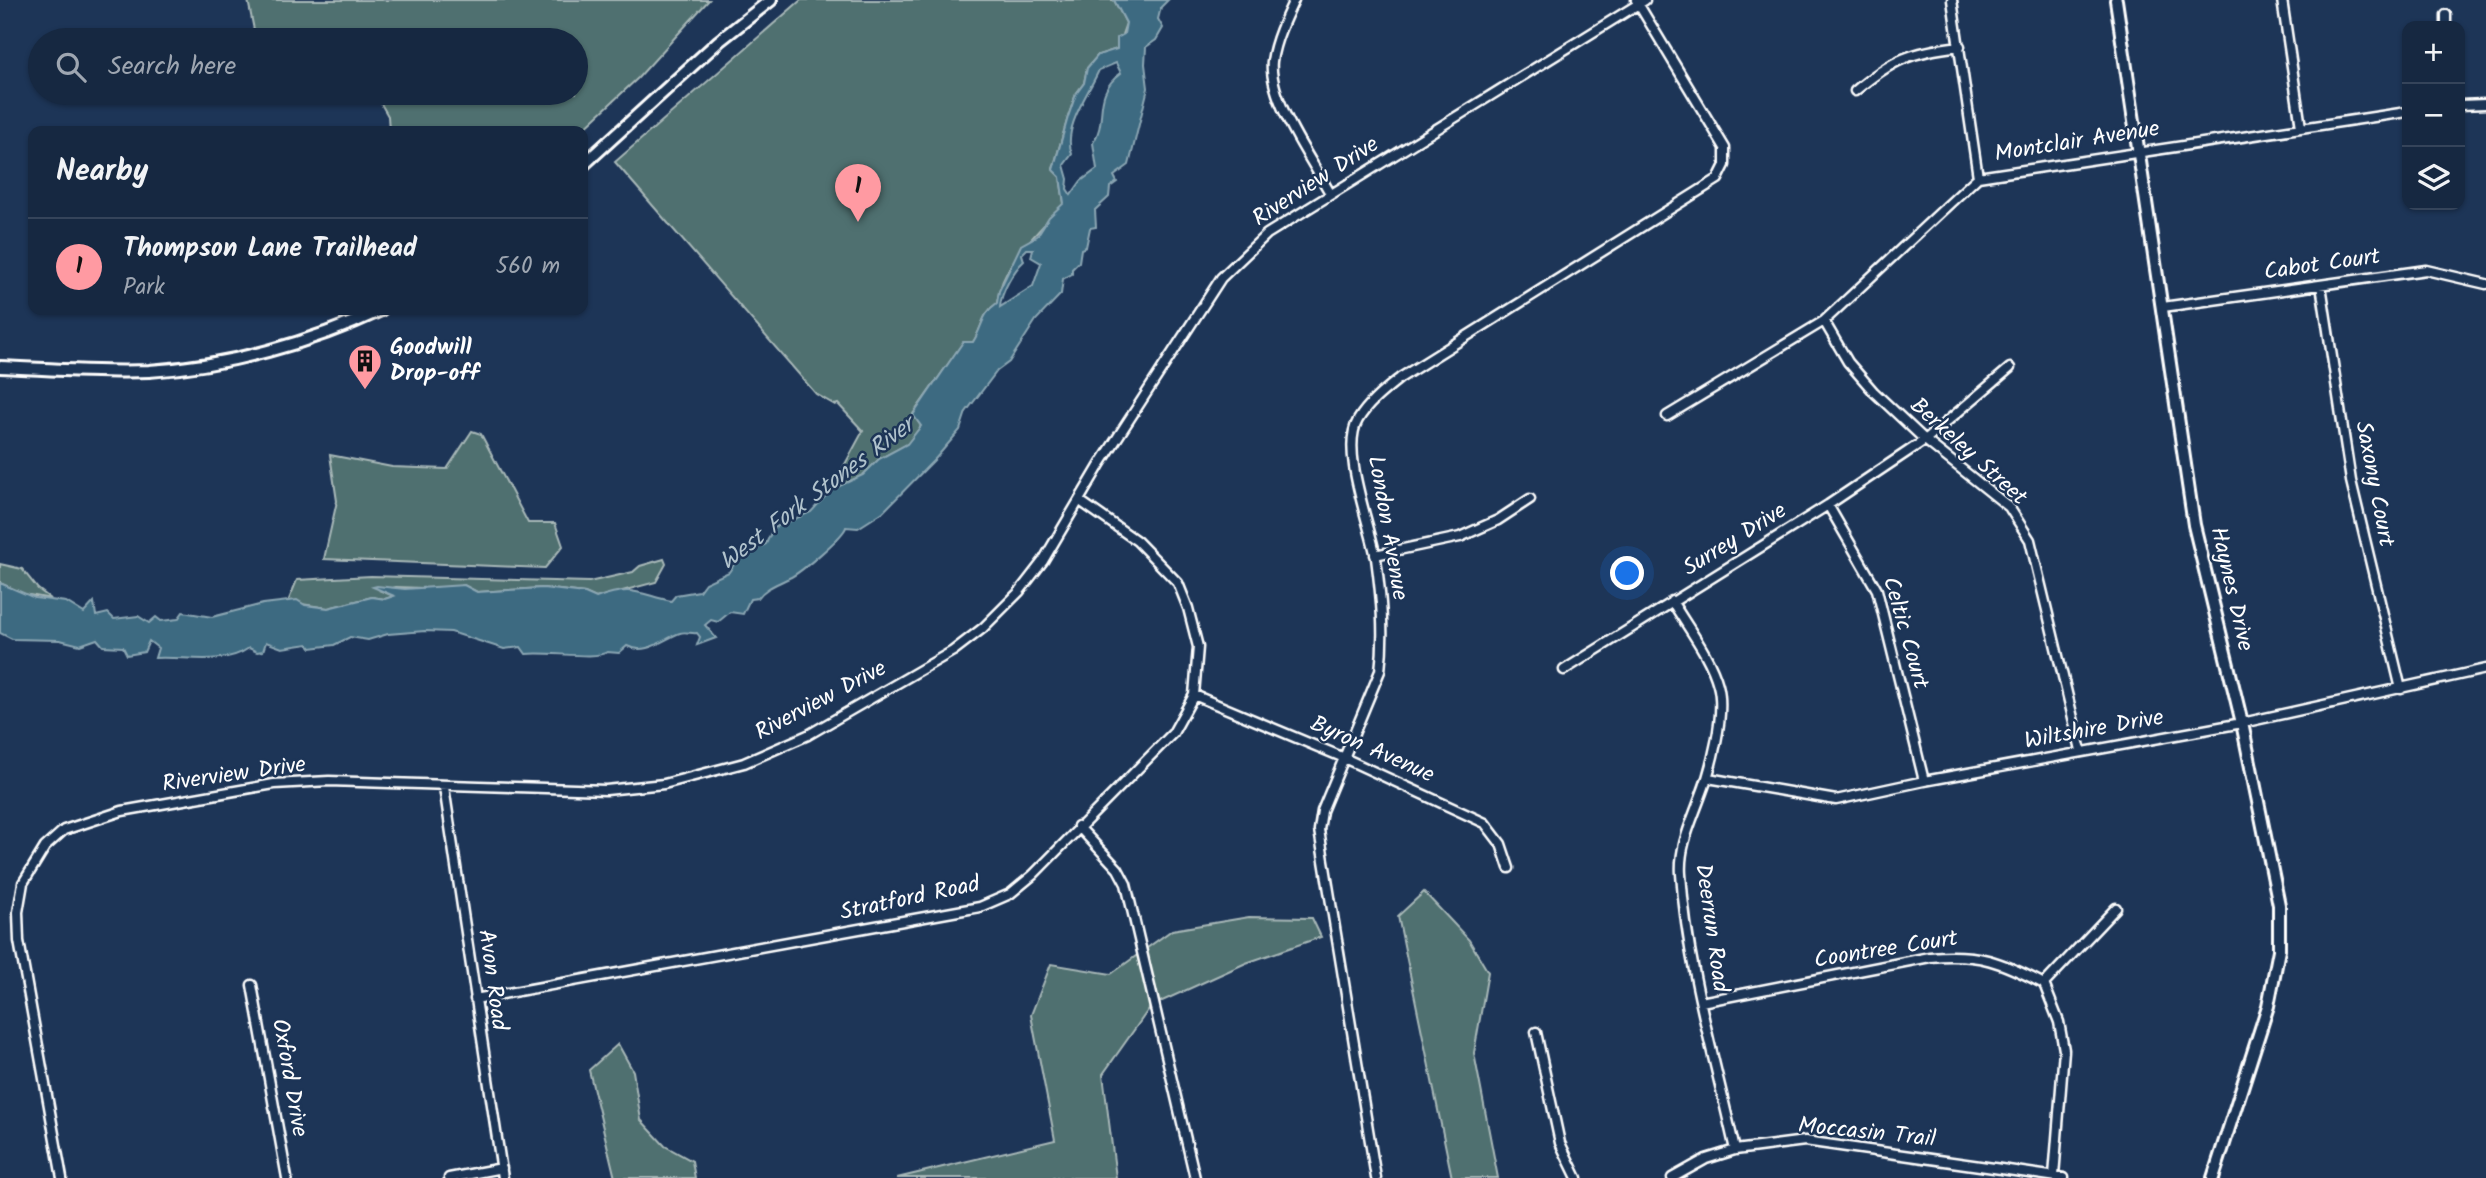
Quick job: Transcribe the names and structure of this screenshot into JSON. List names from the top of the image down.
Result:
{
  "streets": {
    "street": [
      "Montclair Avenue",
      "Riverview Drive",
      "Cabot Court",
      "Berkeley Street",
      "Saxony Court",
      "London Avenue",
      "Surrey Drive",
      "Haynes Drive",
      "Celtic Court",
      "Wiltshire Drive",
      "Byron Avenue",
      "Stratford Road",
      "Deerrun Road",
      "Coontree Court",
      "Avon Road",
      "Oxford Drive",
      "Moccasin Trail"
    ]
  },
  "crossings": [
    ["Montclair Avenue", "Berkeley Street"],
    ["Montclair Avenue", "Haynes Drive"],
    ["Riverview Drive", "London Avenue"],
    ["Riverview Drive", "Stratford Road"],
    ["Riverview Drive", "Avon Road"],
    ["Cabot Court", "Saxony Court"],
    ["Cabot Court", "Haynes Drive"],
    ["Berkeley Street", "Surrey Drive"],
    ["Berkeley Street", "Wiltshire Drive"],
    ["Saxony Court", "Wiltshire Drive"],
    ["London Avenue", "Byron Avenue"],
    ["Surrey Drive", "Celtic Court"],
    ["Surrey Drive", "Deerrun Road"],
    ["Haynes Drive", "Wiltshire Drive"],
    ["Celtic Court", "Wiltshire Drive"],
    ["Wiltshire Drive", "Deerrun Road"],
    ["Byron Avenue", "Stratford Road"],
    ["Stratford Road", "Avon Road"],
    ["Deerrun Road", "Coontree Court"],
    ["Deerrun Road", "Moccasin Trail"]
  ],
  "water": ["West Fork Stones River"],
  "places": {
    "building": ["Goodwill Drop-off"]
  },
  "page": {
    "map_buttons": ["+", "−"],
    "search": "Search here",
    "heading": "Nearby",
    "pins": "1",
    "list": [
      {
        "mark": "1",
        "name": "Thompson Lane Trailhead",
        "note": "Park",
        "value": "560 m"
      }
    ]
  }
}
